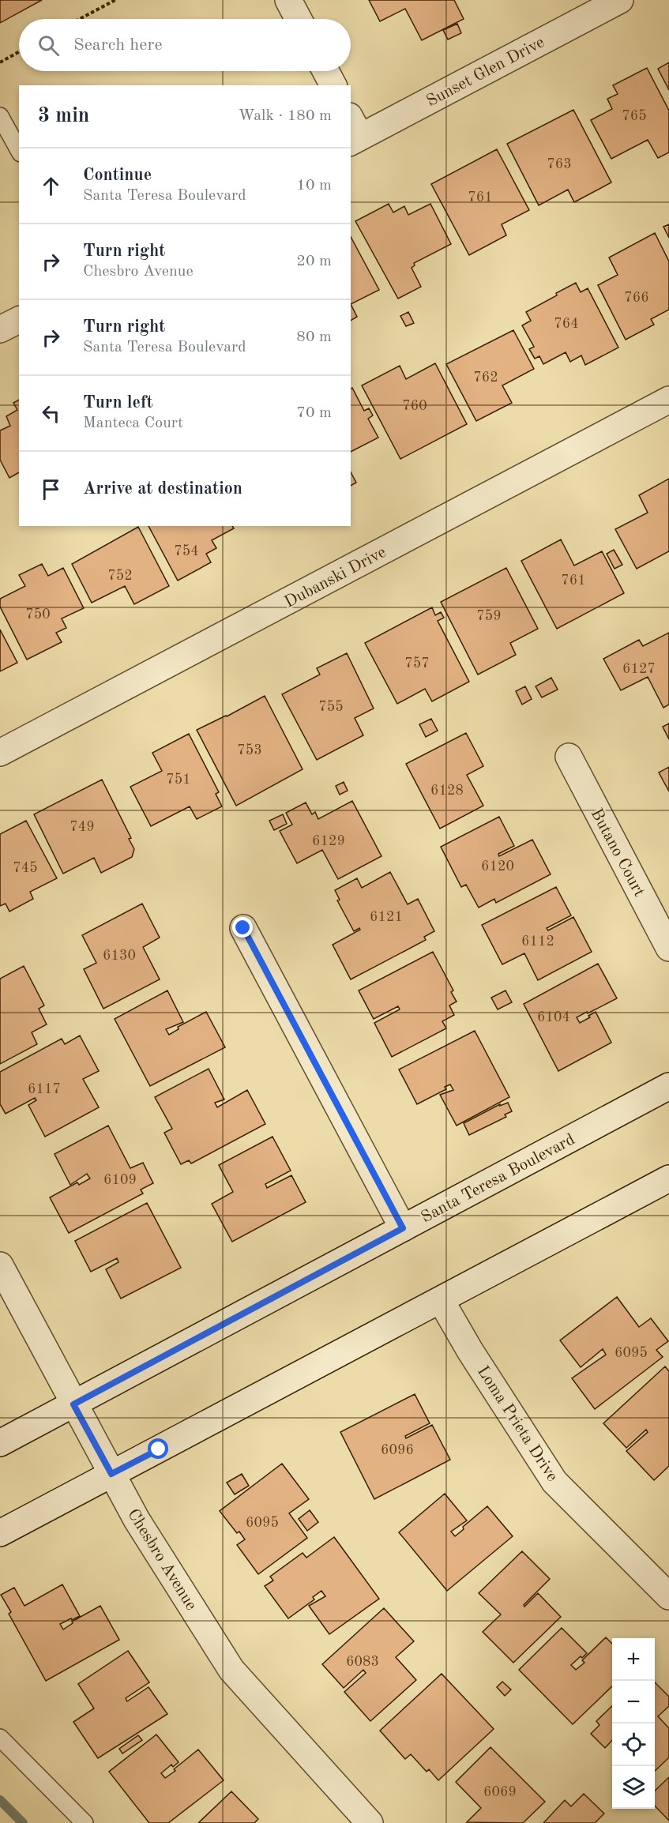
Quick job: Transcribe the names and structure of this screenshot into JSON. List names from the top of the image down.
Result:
{
  "streets": {
    "street": [
      "Sunset Glen Drive",
      "Dubanski Drive",
      "Butano Court",
      "Santa Teresa Boulevard",
      "Loma Prieta Drive",
      "Chesbro Avenue"
    ]
  },
  "crossings": [
    ["Santa Teresa Boulevard", "Chesbro Avenue"]
  ],
  "house_numbers": [
    "765",
    "763",
    "761",
    "766",
    "764",
    "762",
    "760",
    "754",
    "752",
    "761",
    "750",
    "759",
    "757",
    "6127",
    "755",
    "753",
    "751",
    "6128",
    "749",
    "6129",
    "6120",
    "745",
    "6121",
    "6112",
    "6130",
    "6104",
    "6117",
    "6109",
    "6095",
    "6096",
    "6095",
    "6083",
    "6069"
  ],
  "page": {
    "search": "Search here",
    "heading": ["3 min", "Walk · 180 m"],
    "list": [
      ["Continue", "Santa Teresa Boulevard", "10 m"],
      ["Turn right", "Chesbro Avenue", "20 m"],
      ["Turn right", "Santa Teresa Boulevard", "80 m"],
      ["Turn left", "Manteca Court", "70 m"],
      "Arrive at destination"
    ],
    "map_buttons": ["+", "−"]
  }
}
